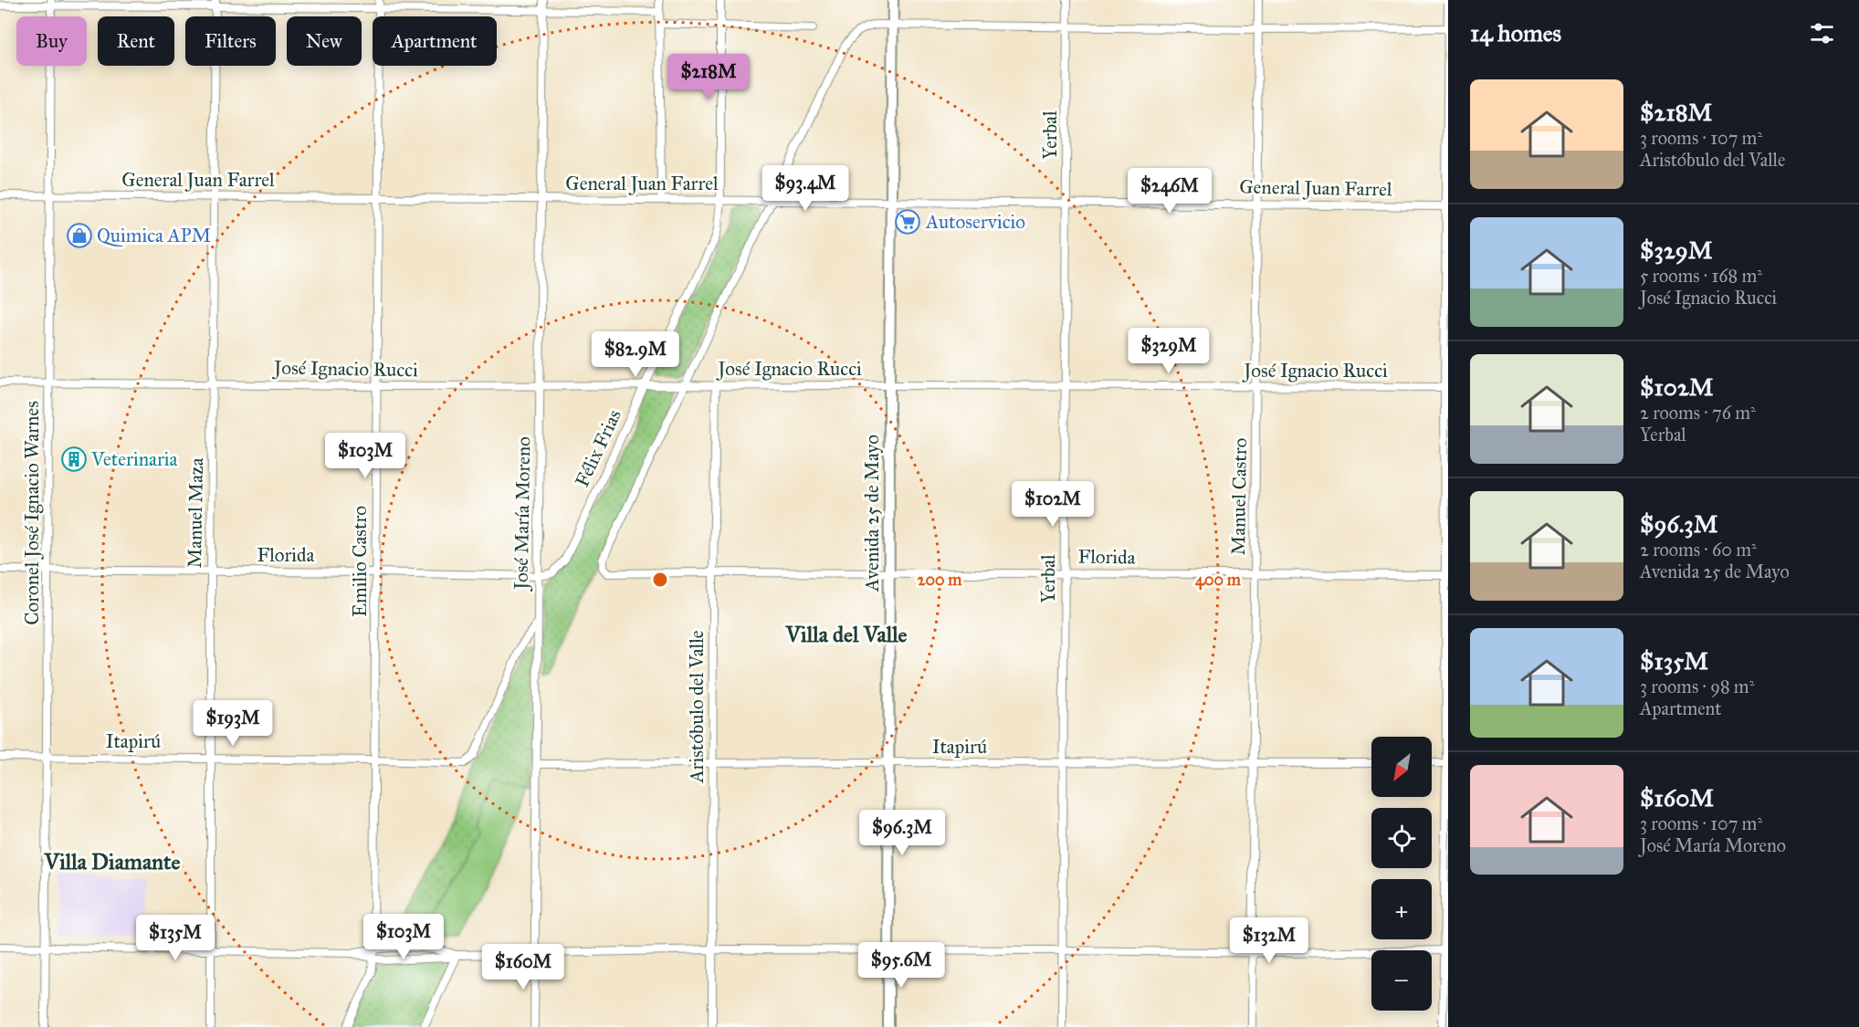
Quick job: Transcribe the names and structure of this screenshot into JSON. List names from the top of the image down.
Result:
{
  "streets": {
    "main road": ["Avenida 25 de Mayo"],
    "street": [
      "Yerbal",
      "General Juan Farrel",
      "José Ignacio Rucci",
      "Félix Frias",
      "Manuel Castro",
      "Coronel José Ignacio Warnes",
      "Manuel Maza",
      "José María Moreno",
      "Florida",
      "Emilio Castro",
      "Aristóbulo del Valle",
      "Itapirú"
    ]
  },
  "crossings": [
    ["Yerbal", "General Juan Farrel"],
    ["Yerbal", "José Ignacio Rucci"],
    ["Yerbal", "Florida"],
    ["Yerbal", "Itapirú"],
    ["General Juan Farrel", "Félix Frias"],
    ["General Juan Farrel", "Manuel Castro"],
    ["General Juan Farrel", "Coronel José Ignacio Warnes"],
    ["General Juan Farrel", "Manuel Maza"],
    ["General Juan Farrel", "José María Moreno"],
    ["General Juan Farrel", "Avenida 25 de Mayo"],
    ["General Juan Farrel", "Emilio Castro"],
    ["José Ignacio Rucci", "Félix Frias"],
    ["José Ignacio Rucci", "Manuel Castro"],
    ["José Ignacio Rucci", "Coronel José Ignacio Warnes"],
    ["José Ignacio Rucci", "Manuel Maza"],
    ["José Ignacio Rucci", "José María Moreno"],
    ["José Ignacio Rucci", "Avenida 25 de Mayo"],
    ["José Ignacio Rucci", "Florida"],
    ["José Ignacio Rucci", "Emilio Castro"],
    ["José Ignacio Rucci", "Aristóbulo del Valle"],
    ["Félix Frias", "Florida"],
    ["Manuel Castro", "Florida"],
    ["Manuel Castro", "Itapirú"],
    ["Coronel José Ignacio Warnes", "Florida"],
    ["Coronel José Ignacio Warnes", "Itapirú"],
    ["Manuel Maza", "Florida"],
    ["Manuel Maza", "Itapirú"],
    ["José María Moreno", "Florida"],
    ["José María Moreno", "Itapirú"],
    ["Avenida 25 de Mayo", "Florida"],
    ["Avenida 25 de Mayo", "Itapirú"],
    ["Florida", "Emilio Castro"],
    ["Florida", "Aristóbulo del Valle"],
    ["Emilio Castro", "Itapirú"],
    ["Aristóbulo del Valle", "Itapirú"]
  ],
  "districts": ["Villa del Valle", "Villa Diamante"],
  "places": {
    "supermarket": ["Autoservicio"],
    "shop": ["Quimica APM"],
    "building": ["Veterinaria"]
  },
  "north": "bottom left",
  "page": {
    "heading": "14 homes",
    "chip": [
      "Buy",
      "Rent",
      "Filters",
      "New",
      "Apartment"
    ],
    "price": [
      "$218M",
      "$93.4M",
      "$246M",
      "$329M",
      "$82.9M",
      "$103M",
      "$102M",
      "$193M",
      "$96.3M",
      "$103M",
      "$135M",
      "$132M",
      "$95.6M",
      "$160M"
    ],
    "list": [
      {
        "name": "$218M",
        "note": "3 rooms · 107 m² · Aristóbulo del Valle"
      },
      {
        "name": "$329M",
        "note": "5 rooms · 168 m² · José Ignacio Rucci"
      },
      {
        "name": "$102M",
        "note": "2 rooms · 76 m² · Yerbal"
      },
      {
        "name": "$96.3M",
        "note": "2 rooms · 60 m² · Avenida 25 de Mayo"
      },
      {
        "name": "$135M",
        "note": "3 rooms · 98 m² · Apartment"
      },
      {
        "name": "$160M",
        "note": "3 rooms · 107 m² · José María Moreno"
      }
    ],
    "map_buttons": ["+", "−"]
  },
  "rings": ["200 m", "400 m"]
}
